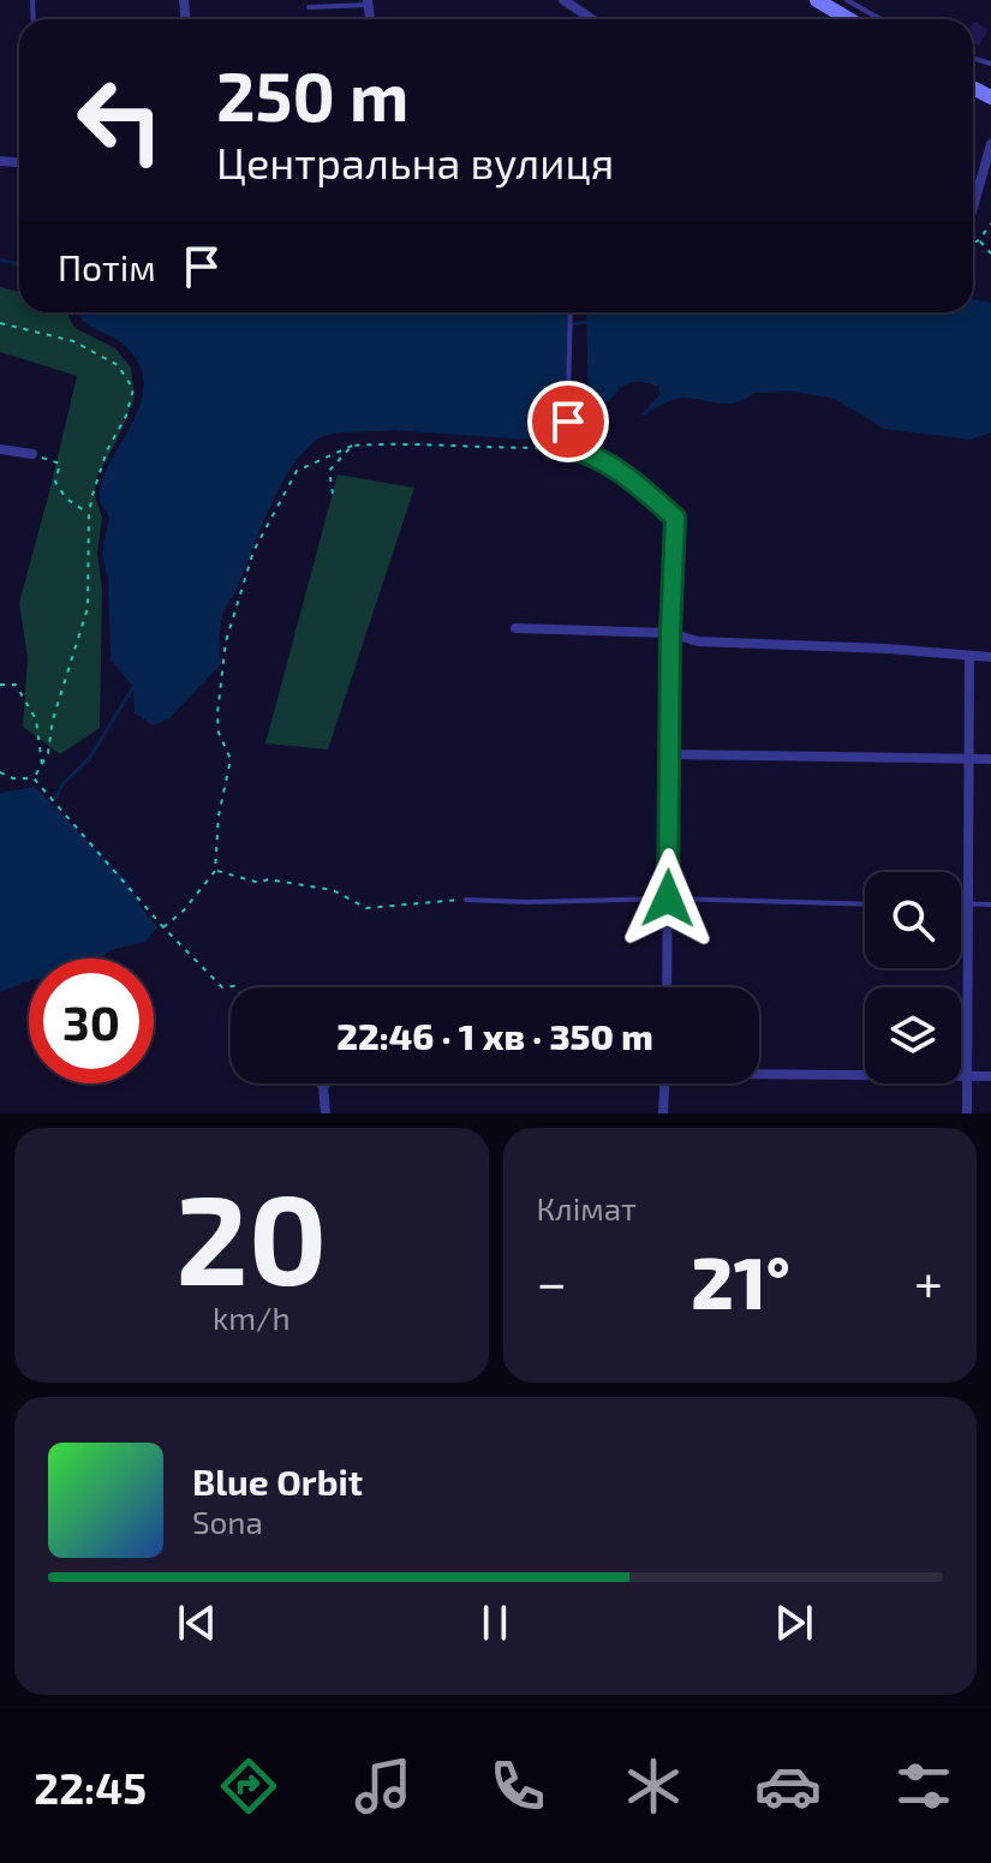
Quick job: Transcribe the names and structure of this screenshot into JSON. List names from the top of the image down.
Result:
{
  "page": {
    "turn": ["250 m", "Центральна вулиця"],
    "then": "Потім",
    "limit": "30",
    "trip": "22:46 · 1 хв · 350 m",
    "tile": [
      ["20", "km/h"],
      "Клімат"
    ],
    "heat": ["−", "21°", "+"],
    "song": ["Blue Orbit", "Sona"],
    "tabs": "22:45"
  }
}
